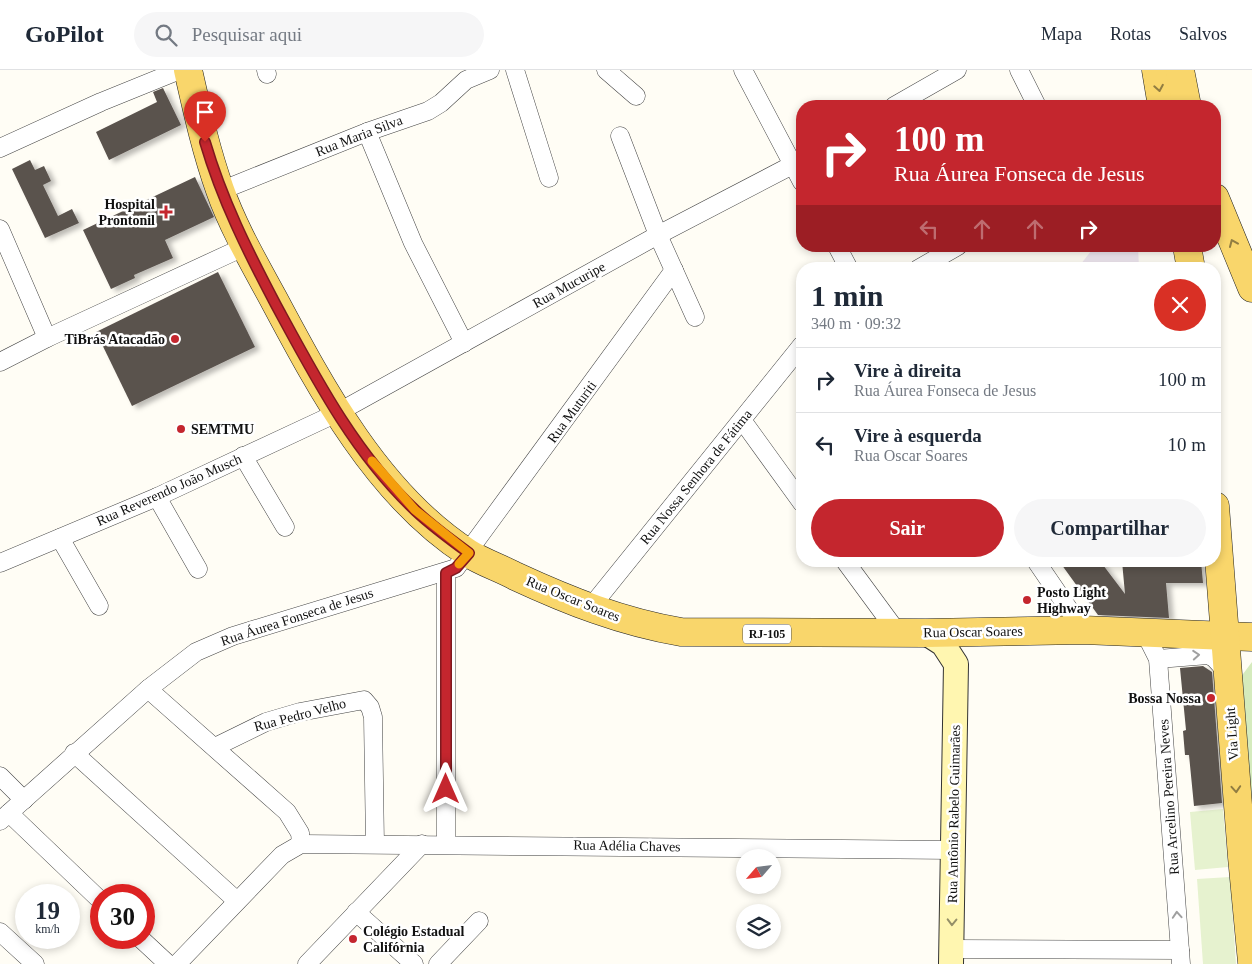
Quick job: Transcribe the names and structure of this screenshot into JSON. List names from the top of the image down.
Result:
{
  "streets": {
    "main road": [
      "Rua Oscar Soares",
      "RJ-105",
      "Via Light",
      "Rua Antônio Rabelo Guimarães"
    ],
    "street": [
      "Rua Maria Silva",
      "Rua Mucuripe",
      "Rua Muturiti",
      "Rua Nossa Senhora de Fátima",
      "Rua Reverendo João Musch",
      "Rua Áurea Fonseca de Jesus",
      "Rua Pedro Velho",
      "Rua Arcelino Pereira Neves",
      "Rua Adélia Chaves"
    ]
  },
  "crossings": [
    ["Rua Maria Silva", "Rua Oscar Soares"],
    ["Rua Mucuripe", "Rua Reverendo João Musch"],
    ["Rua Mucuripe", "Rua Oscar Soares"],
    ["Rua Muturiti", "Rua Oscar Soares"],
    ["Rua Muturiti", "Rua Áurea Fonseca de Jesus"],
    ["Rua Nossa Senhora de Fátima", "Rua Oscar Soares"],
    ["Rua Reverendo João Musch", "Rua Oscar Soares"],
    ["Rua Oscar Soares", "Rua Áurea Fonseca de Jesus"],
    ["Rua Oscar Soares", "Via Light"],
    ["Rua Oscar Soares", "Rua Arcelino Pereira Neves"],
    ["Rua Pedro Velho", "Rua Adélia Chaves"],
    ["Rua Antônio Rabelo Guimarães", "Rua Adélia Chaves"]
  ],
  "one_way": ["Via Light", "Rua Arcelino Pereira Neves", "Rua Antônio Rabelo Guimarães"],
  "places": {
    "health": ["Hospital Prontonil"],
    "other": [
      "TiBrás Atacadão",
      "SEMTMU",
      "Posto Light Highway",
      "Bossa Nossa",
      "Colégio Estadual Califórnia"
    ]
  },
  "north": "bottom left",
  "page": {
    "header": "GoPilot",
    "search": "Pesquisar aqui",
    "nav": ["Mapa", "Rotas", "Salvos"],
    "turn": ["100 m", "Rua Áurea Fonseca de Jesus"],
    "heading": ["1 min", "340 m · 09:32"],
    "list": [
      {
        "name": "Vire à direita",
        "note": "Rua Áurea Fonseca de Jesus",
        "value": "100 m"
      },
      {
        "name": "Vire à esquerda",
        "note": "Rua Oscar Soares",
        "value": "10 m"
      }
    ],
    "buttons": ["Sair", "Compartilhar"],
    "speed": "19 km/h",
    "limit": "30"
  }
}
